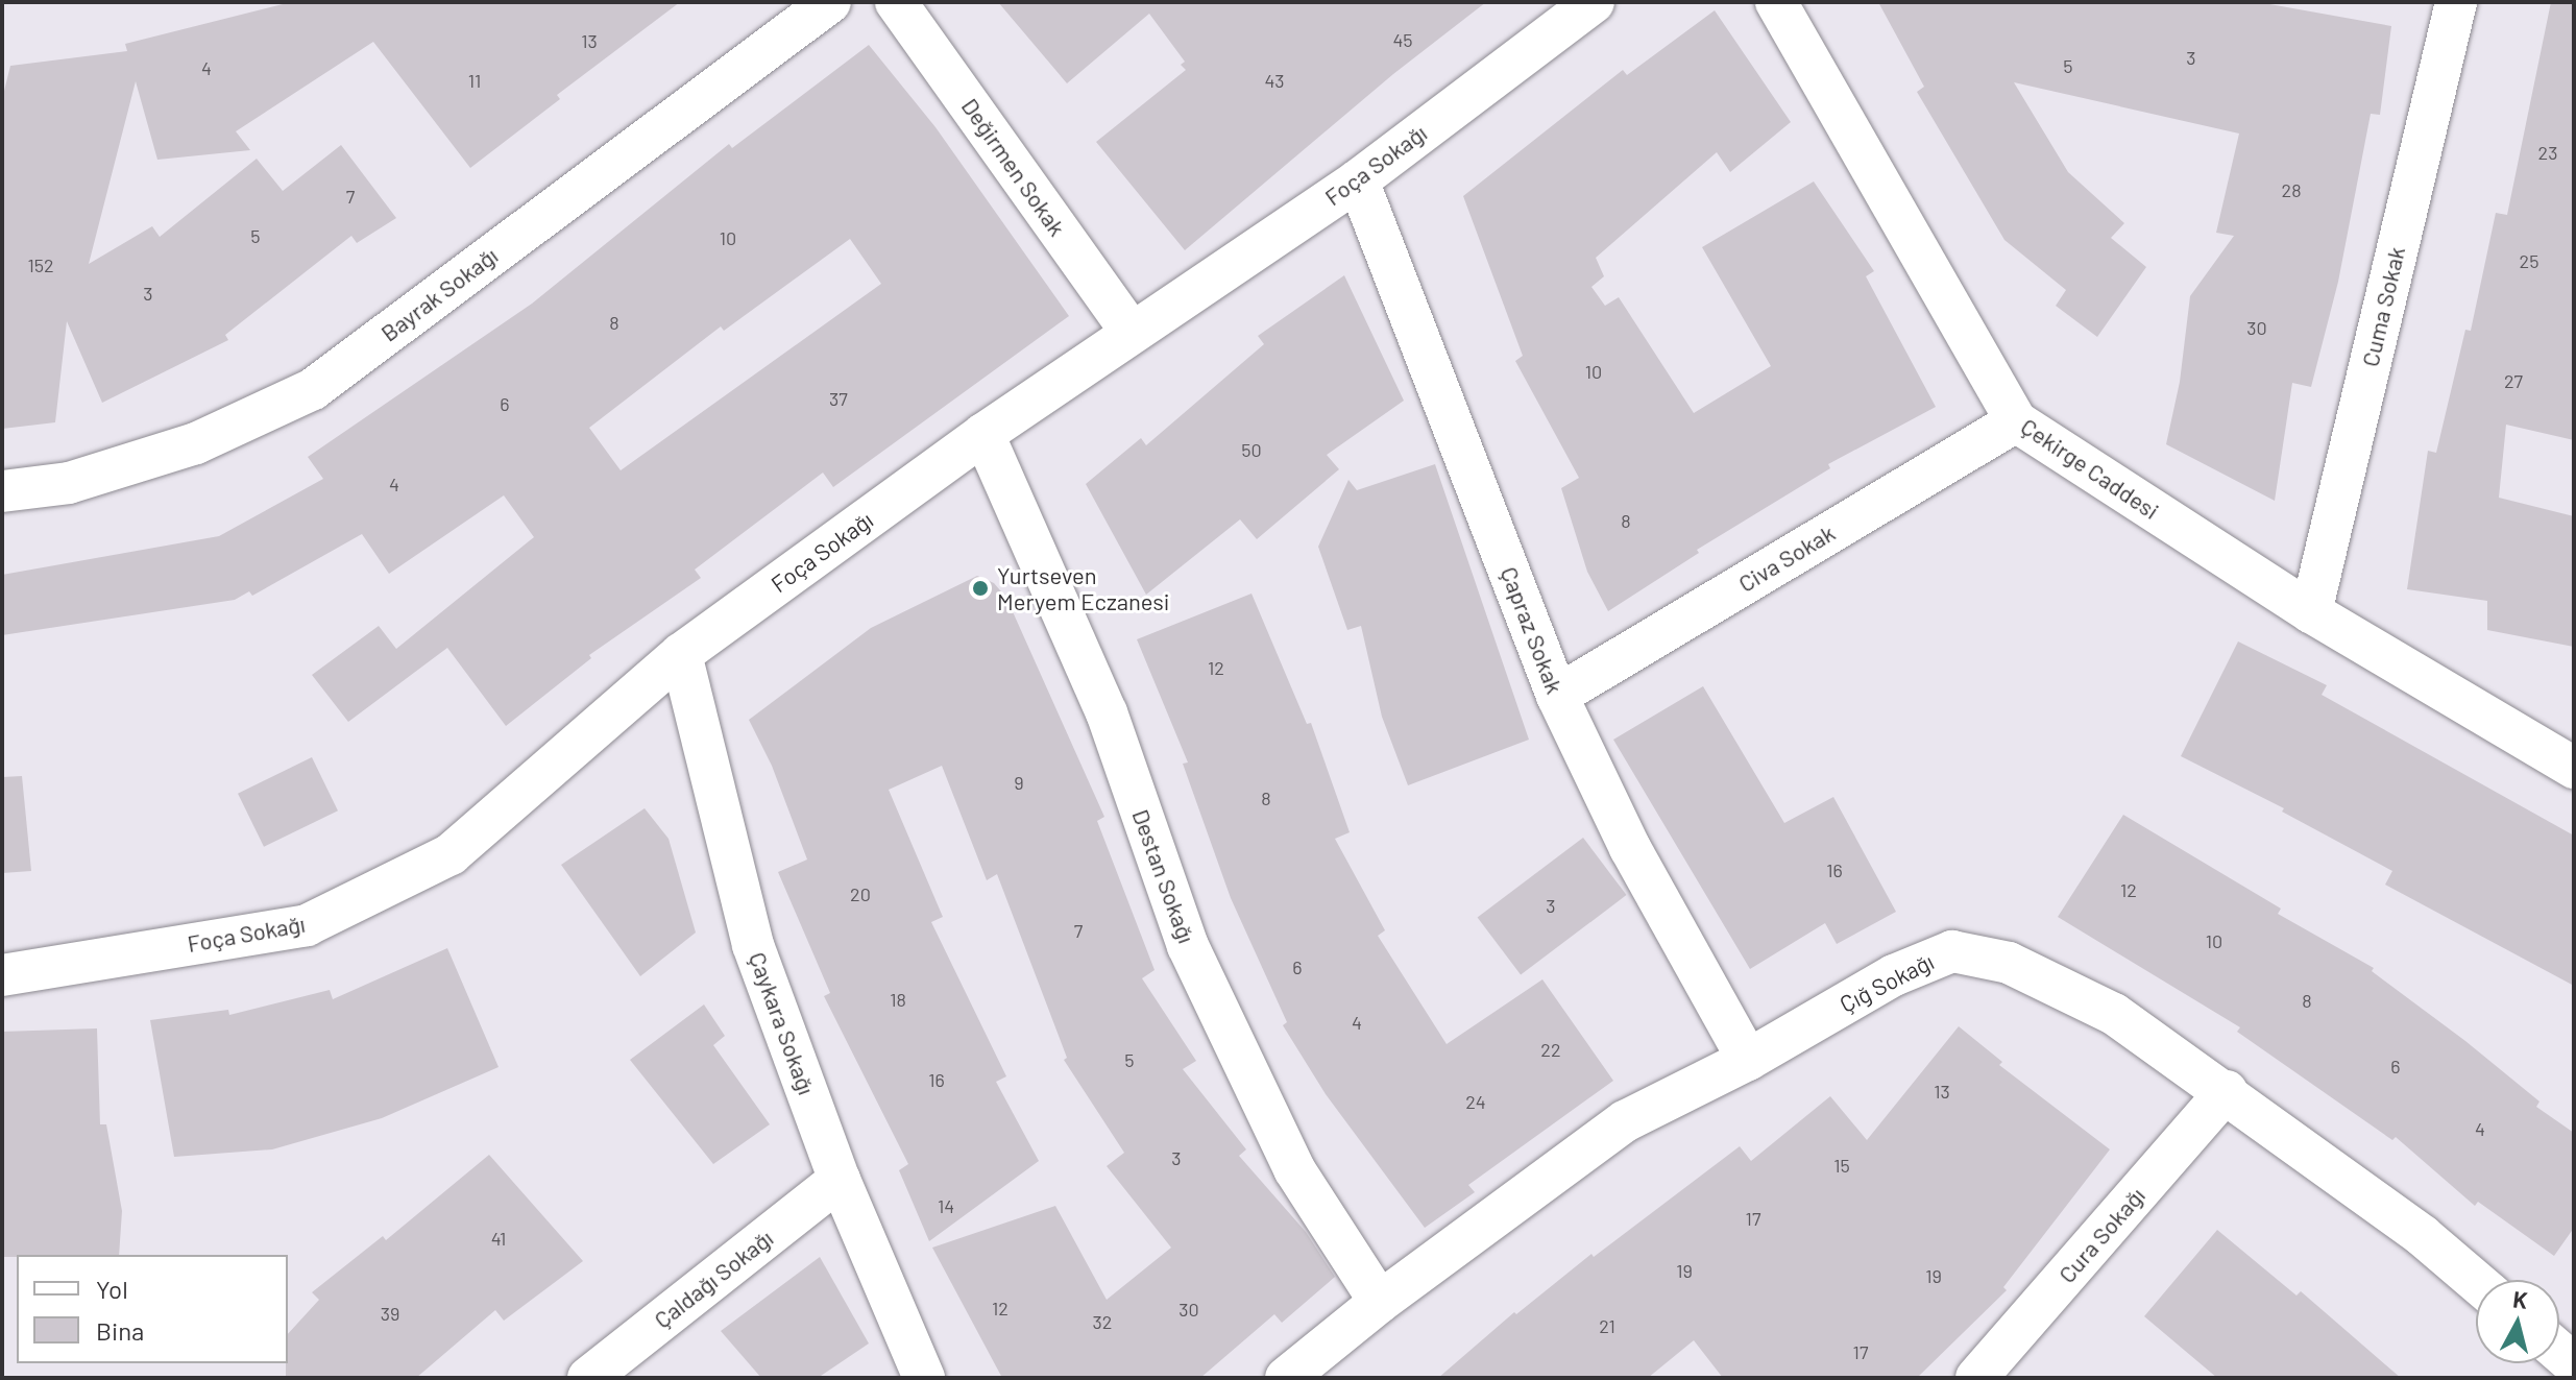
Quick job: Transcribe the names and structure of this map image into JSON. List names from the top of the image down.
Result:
{
  "streets": {
    "street": [
      "Foça Sokağı",
      "Değirmen Sokak",
      "Bayrak Sokağı",
      "Cuma Sokak",
      "Çekirge Caddesi",
      "Civa Sokak",
      "Çapraz Sokak",
      "Destan Sokağı",
      "Çığ Sokağı",
      "Çaykara Sokağı",
      "Cura Sokağı",
      "Çaldağı Sokağı"
    ]
  },
  "crossings": [
    ["Foça Sokağı", "Değirmen Sokak"],
    ["Foça Sokağı", "Çapraz Sokak"],
    ["Foça Sokağı", "Destan Sokağı"],
    ["Foça Sokağı", "Çaykara Sokağı"],
    ["Cuma Sokak", "Çekirge Caddesi"],
    ["Çekirge Caddesi", "Civa Sokak"],
    ["Civa Sokak", "Çapraz Sokak"],
    ["Çapraz Sokak", "Çığ Sokağı"],
    ["Destan Sokağı", "Çığ Sokağı"],
    ["Çığ Sokağı", "Cura Sokağı"],
    ["Çaykara Sokağı", "Çaldağı Sokağı"]
  ],
  "places": ["Yurtseven Meryem Eczanesi"],
  "house_numbers": [
    "45",
    "13",
    "3",
    "5",
    "4",
    "11",
    "43",
    "23",
    "28",
    "7",
    "5",
    "10",
    "25",
    "152",
    "3",
    "8",
    "30",
    "10",
    "27",
    "37",
    "6",
    "50",
    "4",
    "8",
    "12",
    "9",
    "8",
    "16",
    "12",
    "20",
    "3",
    "7",
    "10",
    "6",
    "18",
    "8",
    "4",
    "22",
    "5",
    "6",
    "16",
    "13",
    "24",
    "4",
    "3",
    "15",
    "14",
    "17",
    "41",
    "19",
    "19",
    "12",
    "30",
    "39",
    "32",
    "21",
    "17"
  ],
  "legend": ["Yol", "Bina"],
  "north": "top"
}
